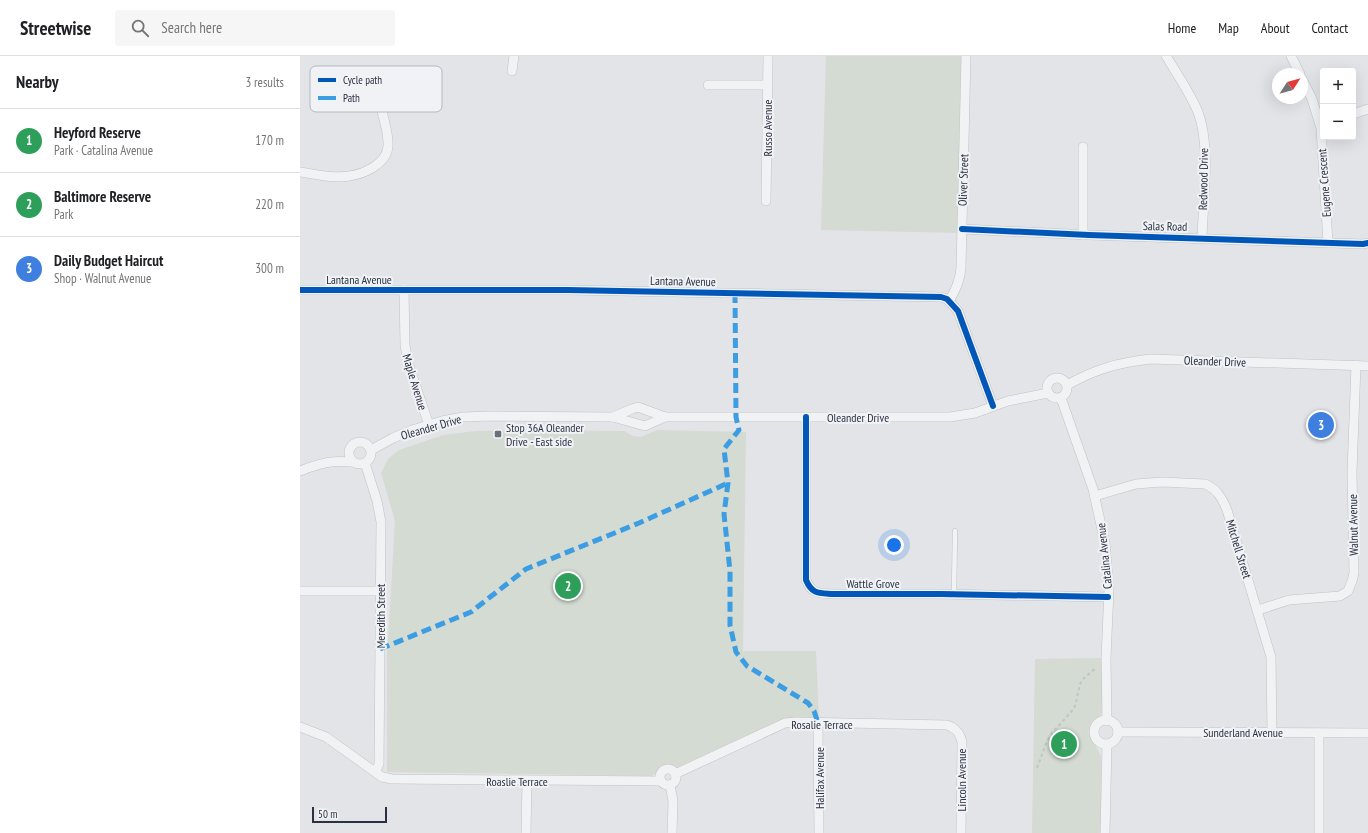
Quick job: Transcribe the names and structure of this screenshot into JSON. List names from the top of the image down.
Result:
{
  "streets": {
    "street": [
      "Russo Avenue",
      "Redwood Drive",
      "Oliver Street",
      "Eugene Crescent",
      "Salas Road",
      "Lantana Avenue",
      "Oleander Drive",
      "Maple Avenue",
      "Walnut Avenue",
      "Mitchell Street",
      "Catalina Avenue",
      "Wattle Grove",
      "Meredith Street",
      "Rosalie Terrace",
      "Sunderland Avenue",
      "Halifax Avenue",
      "Lincoln Avenue",
      "Roaslie Terrace"
    ]
  },
  "crossings": [
    ["Redwood Drive", "Salas Road"],
    ["Oliver Street", "Salas Road"],
    ["Oliver Street", "Lantana Avenue"],
    ["Eugene Crescent", "Salas Road"],
    ["Lantana Avenue", "Maple Avenue"],
    ["Oleander Drive", "Maple Avenue"],
    ["Oleander Drive", "Walnut Avenue"],
    ["Oleander Drive", "Catalina Avenue"],
    ["Oleander Drive", "Wattle Grove"],
    ["Oleander Drive", "Meredith Street"],
    ["Walnut Avenue", "Mitchell Street"],
    ["Mitchell Street", "Catalina Avenue"],
    ["Mitchell Street", "Sunderland Avenue"],
    ["Catalina Avenue", "Wattle Grove"],
    ["Catalina Avenue", "Sunderland Avenue"],
    ["Meredith Street", "Roaslie Terrace"],
    ["Rosalie Terrace", "Halifax Avenue"],
    ["Rosalie Terrace", "Lincoln Avenue"],
    ["Rosalie Terrace", "Roaslie Terrace"]
  ],
  "places": {
    "transit": ["Stop 36A Oleander Drive - East side"]
  },
  "legend": ["Cycle path", "Path"],
  "scale_bar": "50 m",
  "north": "top right",
  "page": {
    "header": "Streetwise",
    "search": "Search here",
    "nav": [
      "Home",
      "Map",
      "About",
      "Contact"
    ],
    "heading": ["Nearby", "3 results"],
    "map_buttons": ["+", "−"],
    "list": [
      {
        "mark": "1",
        "name": "Heyford Reserve",
        "note": "Park · Catalina Avenue",
        "value": "170 m"
      },
      {
        "mark": "2",
        "name": "Baltimore Reserve",
        "note": "Park",
        "value": "220 m"
      },
      {
        "mark": "3",
        "name": "Daily Budget Haircut",
        "note": "Shop · Walnut Avenue",
        "value": "300 m"
      }
    ],
    "pins": ["3", "2", "1"],
    "scale": "50 m"
  }
}
